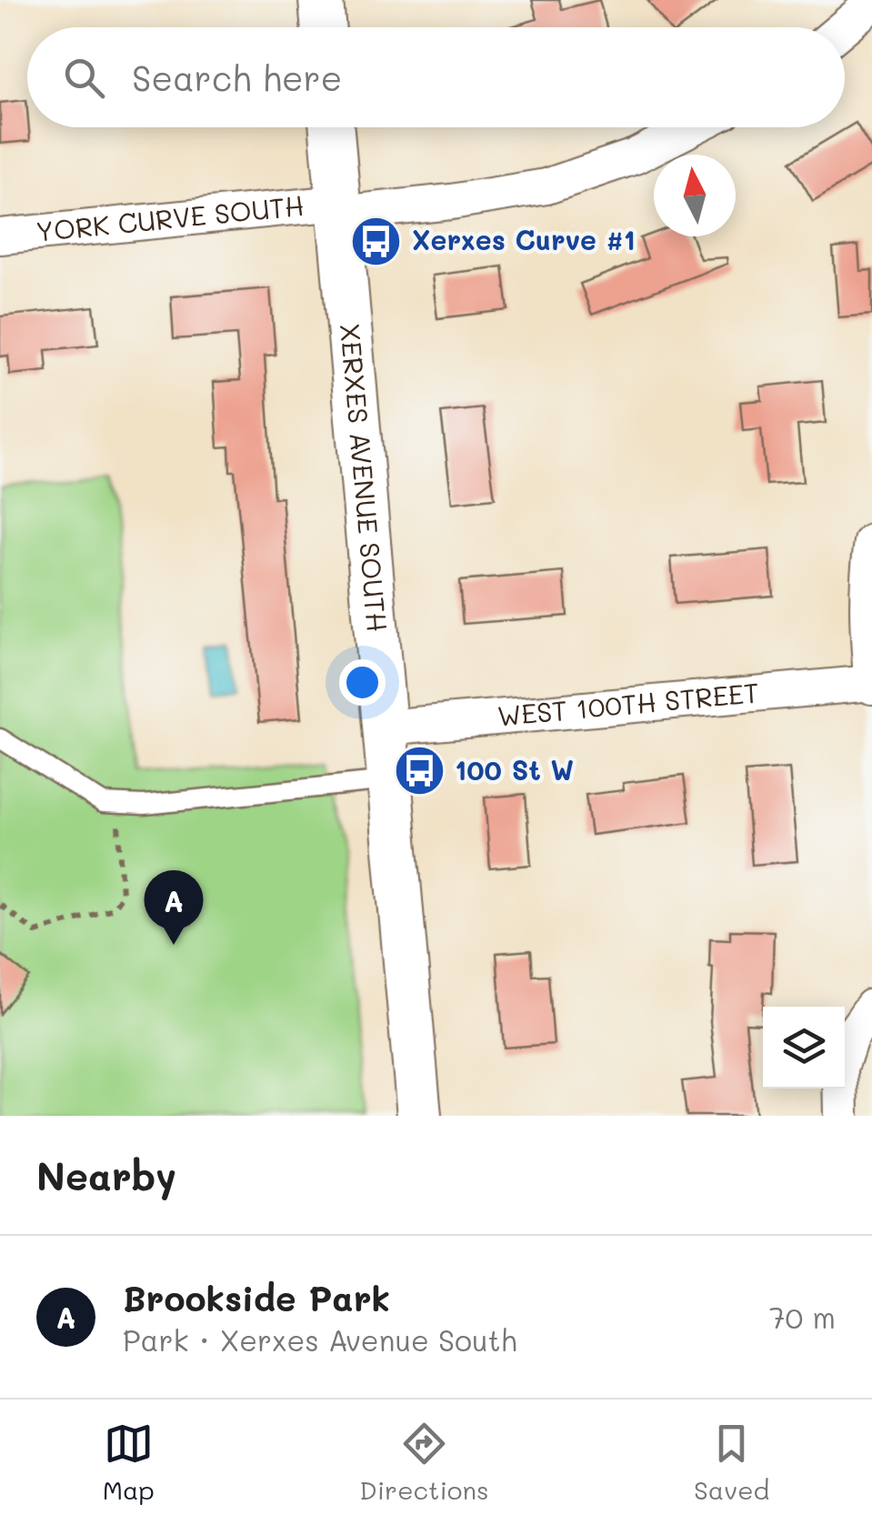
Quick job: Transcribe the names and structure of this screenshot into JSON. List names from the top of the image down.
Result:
{
  "streets": {
    "street": ["YORK CURVE SOUTH", "XERXES AVENUE SOUTH", "WEST 100TH STREET"]
  },
  "crossings": [
    ["YORK CURVE SOUTH", "XERXES AVENUE SOUTH"],
    ["XERXES AVENUE SOUTH", "WEST 100TH STREET"]
  ],
  "places": {
    "bus stop": ["Xerxes Curve #1", "100 St W"]
  },
  "north": "top",
  "page": {
    "search": "Search here",
    "pins": "A",
    "heading": "Nearby",
    "list": [
      {
        "mark": "A",
        "name": "Brookside Park",
        "note": "Park · Xerxes Avenue South",
        "value": "70 m"
      }
    ],
    "nav": ["Map", "Directions", "Saved"]
  }
}
